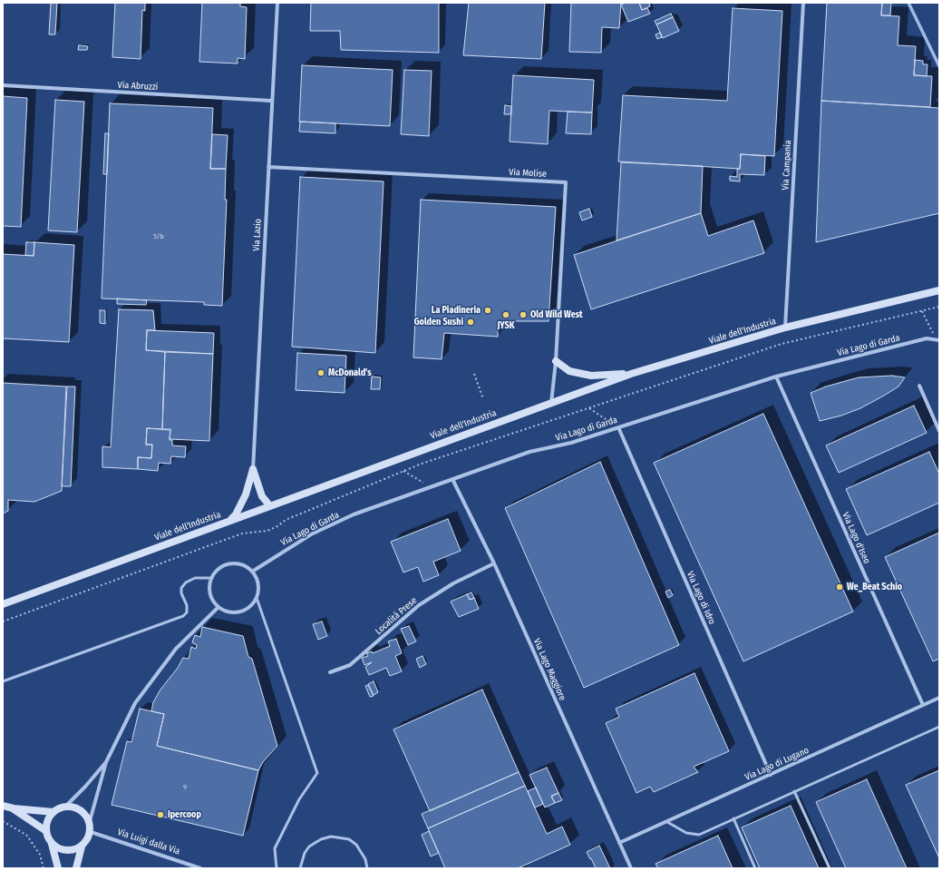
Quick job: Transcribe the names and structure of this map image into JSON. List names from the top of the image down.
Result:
{
  "streets": {
    "main road": ["Viale dell'Industria"],
    "street": [
      "Via Abruzzi",
      "Via Campania",
      "Via Molise",
      "Via Lazio",
      "Via Lago di Garda",
      "Via Lago d'Iseo",
      "Via Lago di Idro",
      "Località Prese",
      "Via Lago Maggiore",
      "Via Lago di Lugano",
      "Via Luigi dalla Via"
    ]
  },
  "crossings": [
    ["Via Abruzzi", "Via Lazio"],
    ["Via Campania", "Viale dell'Industria"],
    ["Via Molise", "Via Lazio"],
    ["Via Molise", "Viale dell'Industria"],
    ["Via Lago di Garda", "Via Lago d'Iseo"],
    ["Via Lago di Garda", "Via Lago di Idro"],
    ["Via Lago di Garda", "Via Lago Maggiore"],
    ["Via Lago d'Iseo", "Via Lago di Lugano"],
    ["Via Lago di Idro", "Via Lago di Lugano"],
    ["Località Prese", "Via Lago Maggiore"],
    ["Via Lago Maggiore", "Via Lago di Lugano"]
  ],
  "places": [
    "La Piadineria",
    "JYSK",
    "Old Wild West",
    "Golden Sushi",
    "McDonald's",
    "We_Beat Schio",
    "Ipercoop"
  ],
  "house_numbers": ["5/b", "9"]
}
